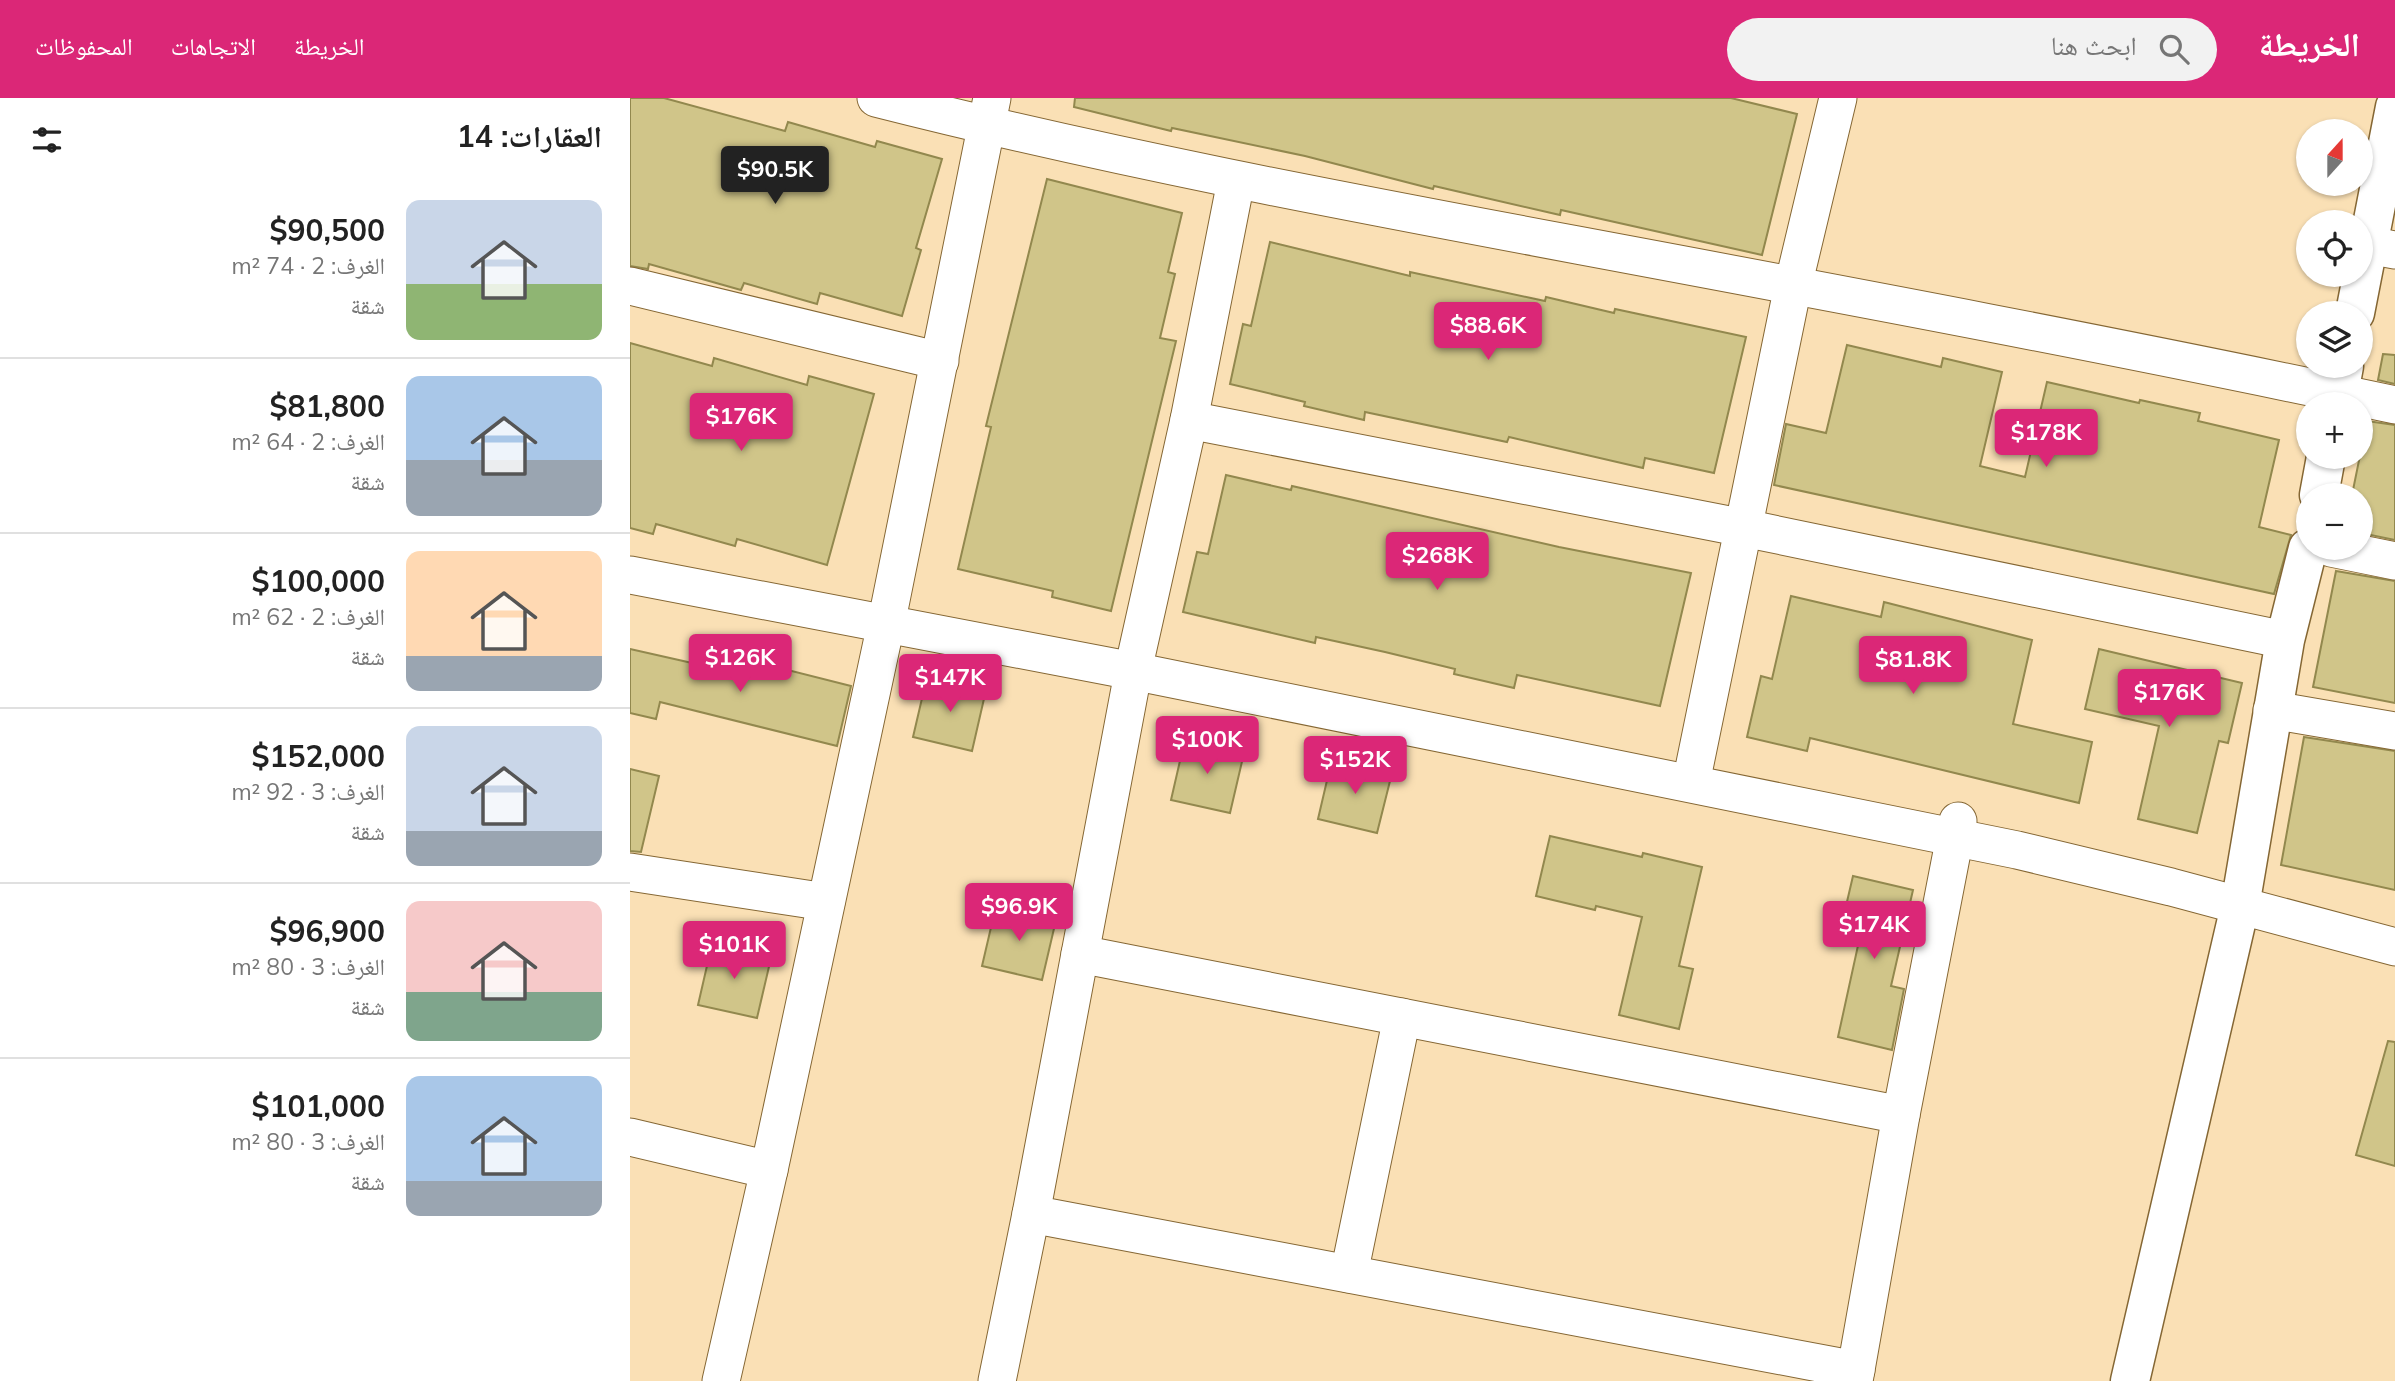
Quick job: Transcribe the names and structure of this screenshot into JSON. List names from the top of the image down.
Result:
{
  "north": "top",
  "page": {
    "header": "الخريطة",
    "search": "ابحث هنا",
    "nav": ["الخريطة", "الاتجاهات", "المحفوظات"],
    "heading": "العقارات: 14",
    "map_buttons": ["+", "−"],
    "price": [
      "$90.5K",
      "$88.6K",
      "$176K",
      "$178K",
      "$268K",
      "$126K",
      "$81.8K",
      "$147K",
      "$176K",
      "$100K",
      "$152K",
      "$96.9K",
      "$174K",
      "$101K"
    ],
    "list": [
      {
        "name": "$90,500",
        "note": "الغرف: 2 · 74 m² · شقة"
      },
      {
        "name": "$81,800",
        "note": "الغرف: 2 · 64 m² · شقة"
      },
      {
        "name": "$100,000",
        "note": "الغرف: 2 · 62 m² · شقة"
      },
      {
        "name": "$152,000",
        "note": "الغرف: 3 · 92 m² · شقة"
      },
      {
        "name": "$96,900",
        "note": "الغرف: 3 · 80 m² · شقة"
      },
      {
        "name": "$101,000",
        "note": "الغرف: 3 · 80 m² · شقة"
      }
    ]
  }
}
